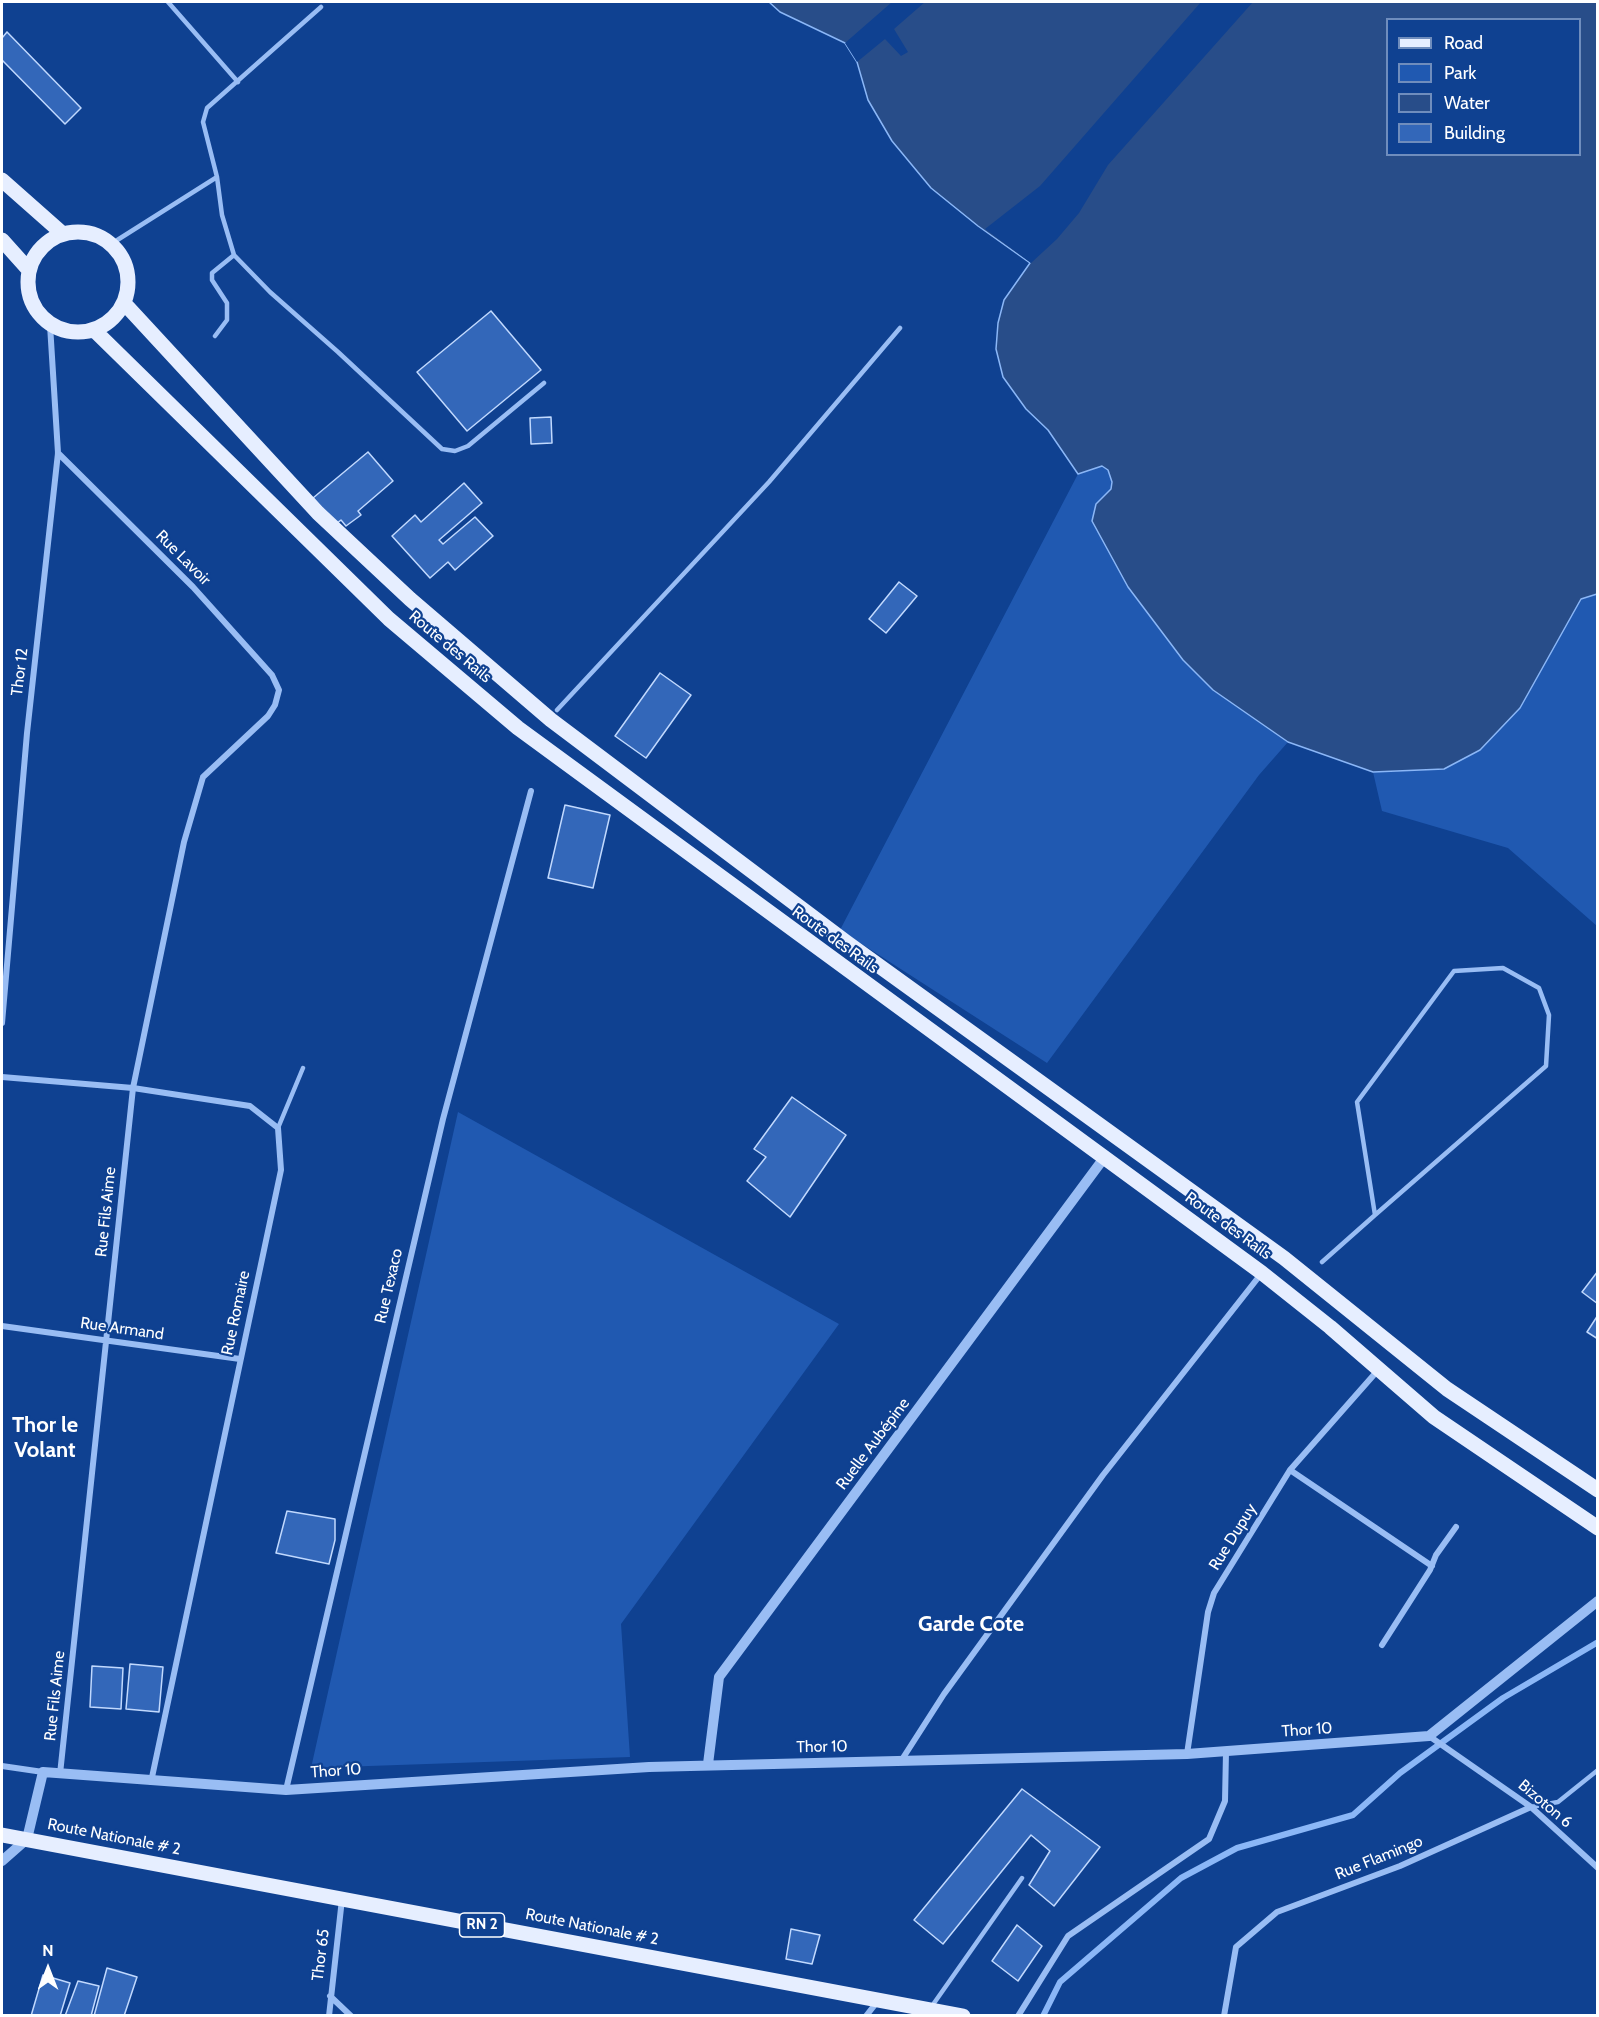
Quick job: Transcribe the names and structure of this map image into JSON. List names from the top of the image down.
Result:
{
  "streets": {
    "main road": ["Route des Rails", "Route Nationale # 2", "RN 2"],
    "street": [
      "Rue Lavoir",
      "Thor 12",
      "Rue Fils Aime",
      "Rue Texaco",
      "Rue Romaire",
      "Rue Armand",
      "Ruelle Aubépine",
      "Rue Dupuy",
      "Thor 10",
      "Bizoton 6",
      "Rue Flamingo",
      "Thor 65"
    ]
  },
  "crossings": [
    ["Rue Lavoir", "Thor 12"],
    ["Rue Lavoir", "Rue Fils Aime"],
    ["Route des Rails", "Thor 12"],
    ["Route des Rails", "Ruelle Aubépine"],
    ["Route des Rails", "Rue Dupuy"],
    ["Rue Fils Aime", "Rue Armand"],
    ["Rue Fils Aime", "Thor 10"],
    ["Rue Texaco", "Thor 10"],
    ["Rue Romaire", "Rue Armand"],
    ["Rue Romaire", "Thor 10"],
    ["Ruelle Aubépine", "Thor 10"],
    ["Rue Dupuy", "Thor 10"],
    ["Thor 10", "Bizoton 6"],
    ["Bizoton 6", "Rue Flamingo"],
    ["Route Nationale # 2", "Thor 65"]
  ],
  "districts": ["Thor le Volant", "Garde Cote"],
  "legend": [
    "Road",
    "Park",
    "Water",
    "Building"
  ],
  "north": "top"
}
